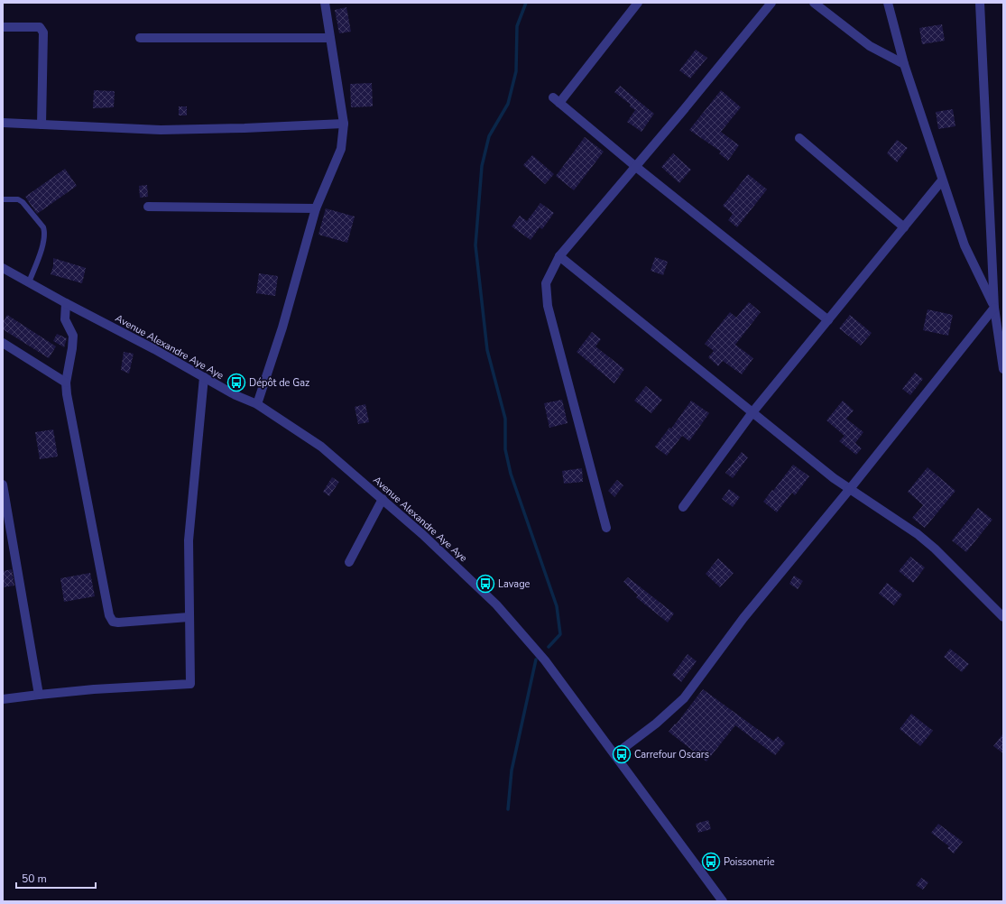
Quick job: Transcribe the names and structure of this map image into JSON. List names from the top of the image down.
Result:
{
  "streets": {
    "street": ["Avenue Alexandre Aye Aye"]
  },
  "places": {
    "bus stop": [
      "Dépôt de Gaz",
      "Lavage",
      "Carrefour Oscars",
      "Poissonerie"
    ]
  },
  "scale_bar": "50 m"
}
